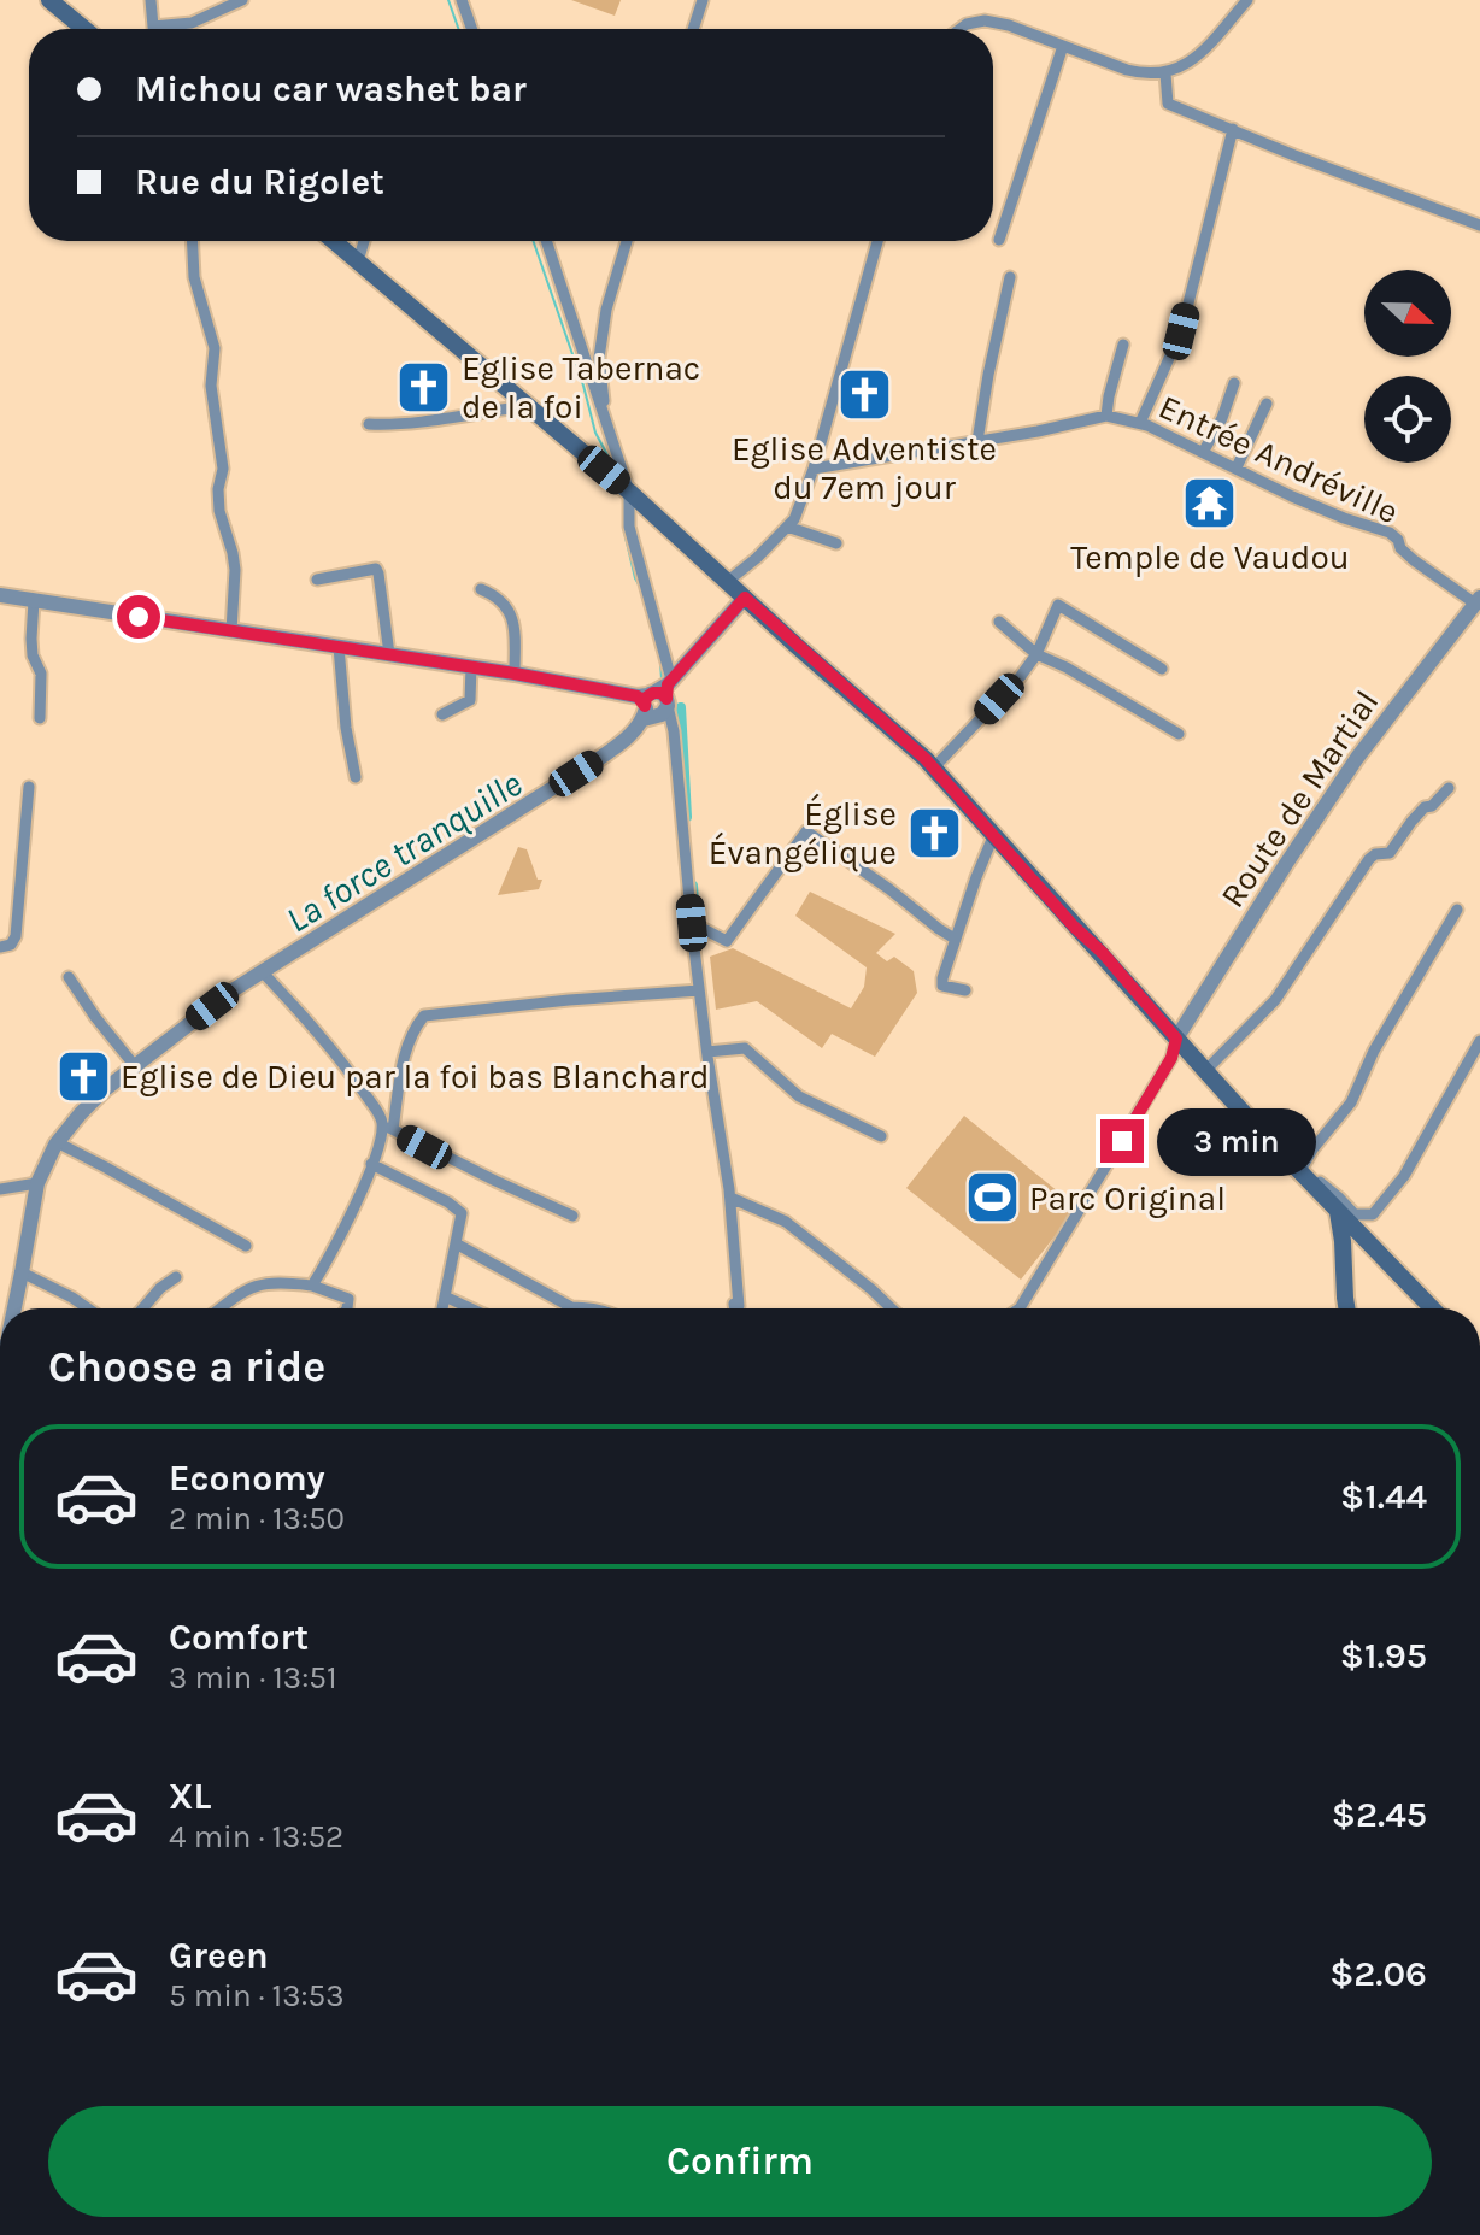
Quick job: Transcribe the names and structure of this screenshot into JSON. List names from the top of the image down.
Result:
{
  "streets": {
    "street": ["Entrée Andréville", "Route de Martial"]
  },
  "crossings": [
    ["Entrée Andréville", "Route de Martial"]
  ],
  "water": ["La force tranquille"],
  "places": {
    "church": [
      "Eglise Tabernac de la foi",
      "Eglise Adventiste du 7em jour",
      "Église Évangélique",
      "Eglise de Dieu par la foi bas Blanchard"
    ],
    "temple": ["Temple de Vaudou"],
    "sports": ["Parc Original"]
  },
  "north": "right",
  "page": {
    "banner": ["Michou car washet bar", "Rue du Rigolet"],
    "bubble": "3 min",
    "heading": "Choose a ride",
    "list": [
      {
        "name": "Economy",
        "note": "2 min · 13:50",
        "value": "$1.44"
      },
      {
        "name": "Comfort",
        "note": "3 min · 13:51",
        "value": "$1.95"
      },
      {
        "name": "XL",
        "note": "4 min · 13:52",
        "value": "$2.45"
      },
      {
        "name": "Green",
        "note": "5 min · 13:53",
        "value": "$2.06"
      }
    ],
    "buttons": "Confirm"
  }
}
